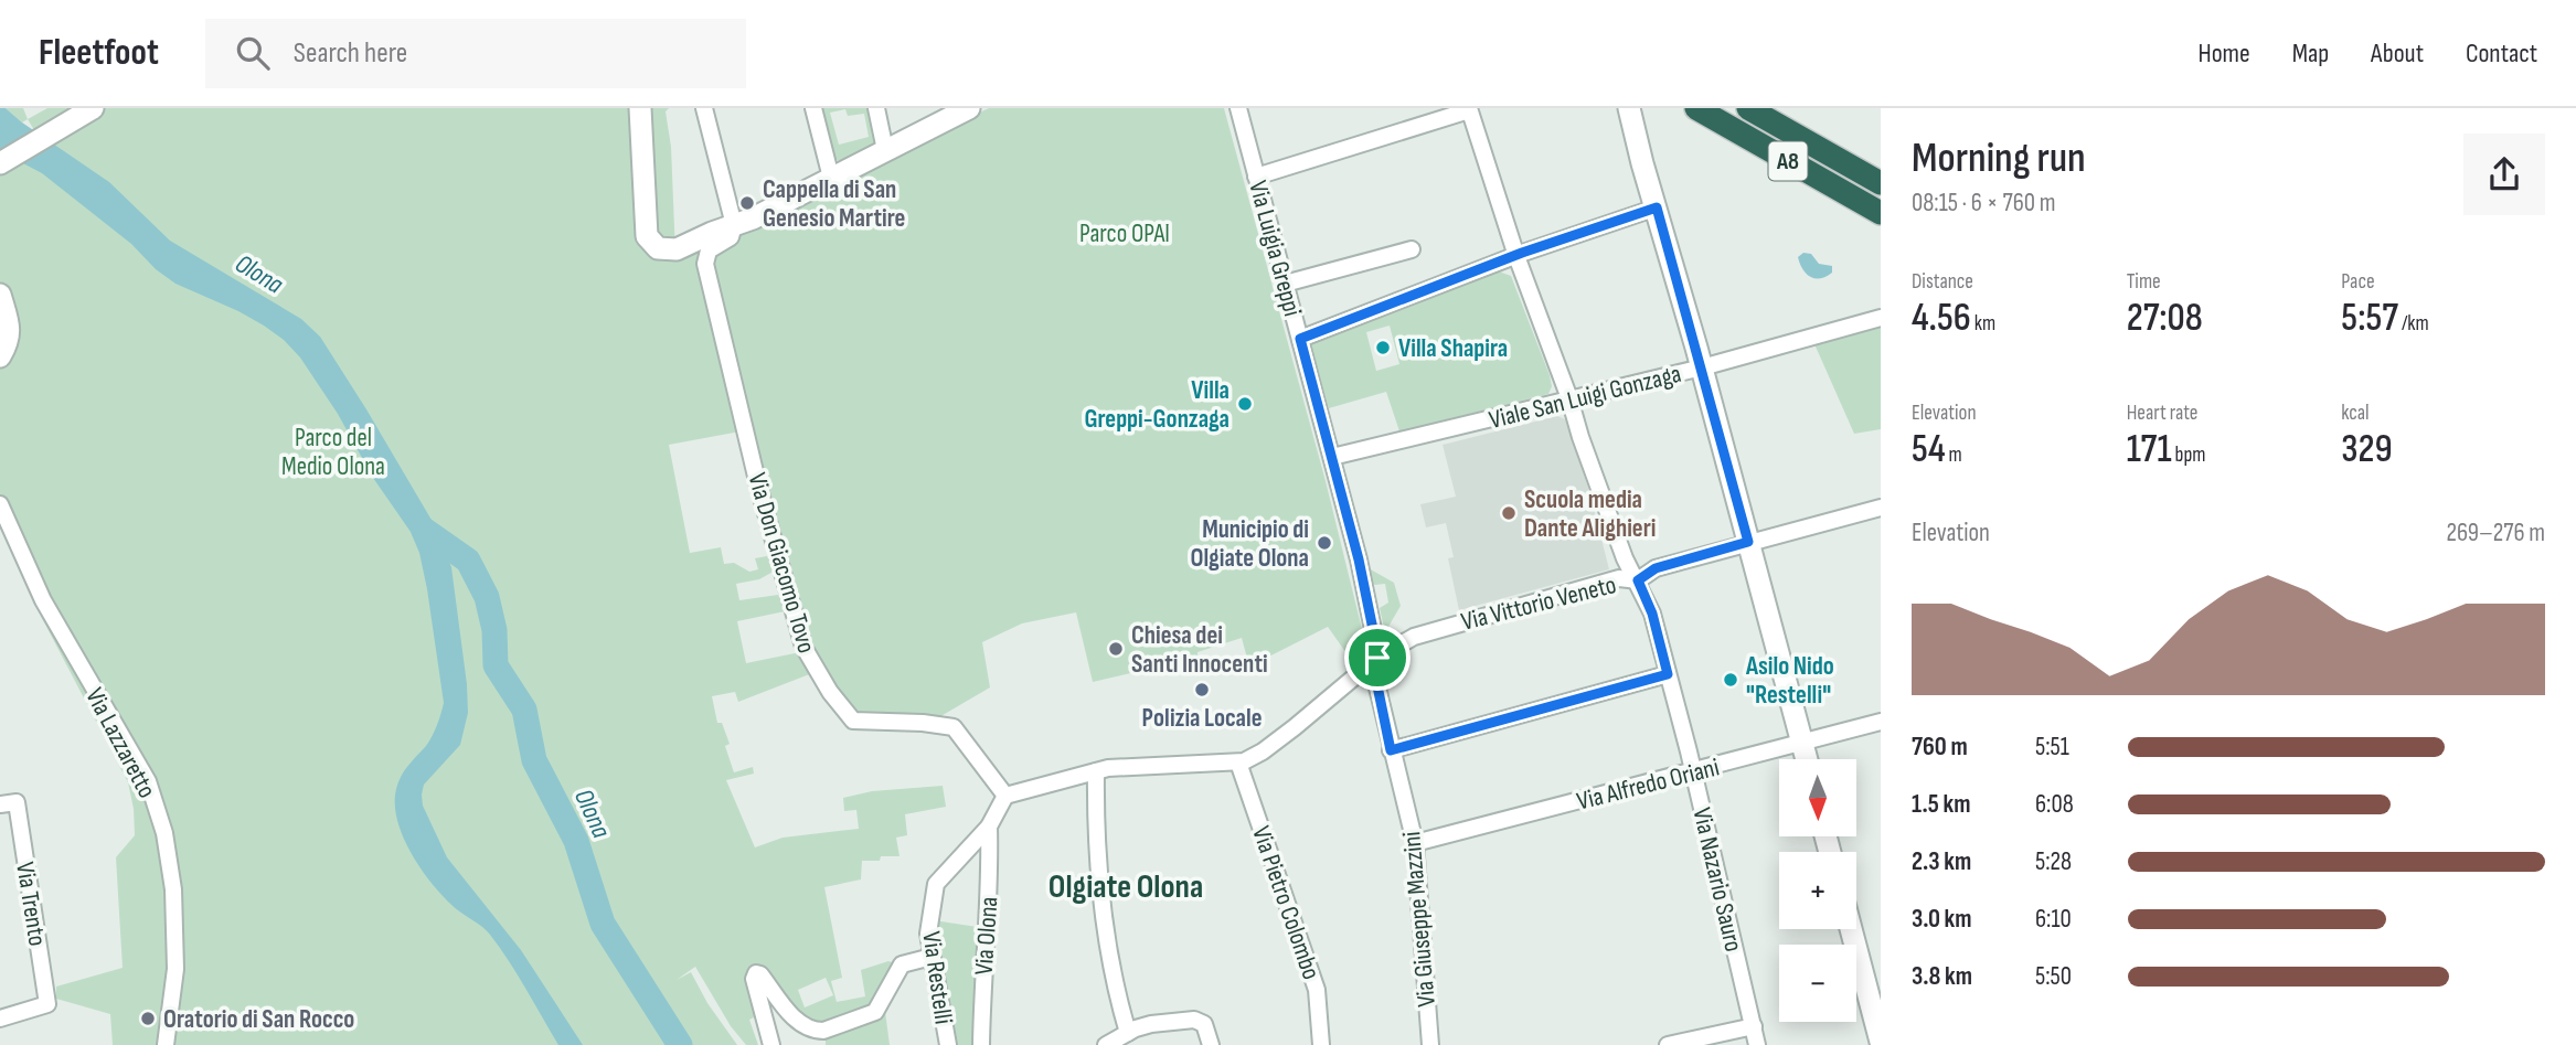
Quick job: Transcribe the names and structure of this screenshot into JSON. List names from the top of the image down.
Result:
{
  "streets": {
    "highway": ["A8"],
    "street": [
      "Via Luigia Greppi",
      "Viale San Luigi Gonzaga",
      "Via Don Giacomo Tovo",
      "Via Vittorio Veneto",
      "Via Lazzaretto",
      "Via Alfredo Oriani",
      "Via Nazario Sauro",
      "Via Pietro Colombo",
      "Via Trento",
      "Via Giuseppe Mazzini",
      "Via Olona",
      "Via Restelli"
    ]
  },
  "crossings": [
    ["Via Luigia Greppi", "Viale San Luigi Gonzaga"],
    ["Via Luigia Greppi", "Via Vittorio Veneto"],
    ["Via Luigia Greppi", "Via Giuseppe Mazzini"],
    ["Viale San Luigi Gonzaga", "Via Nazario Sauro"],
    ["Via Don Giacomo Tovo", "Via Restelli"],
    ["Via Vittorio Veneto", "Via Nazario Sauro"],
    ["Via Vittorio Veneto", "Via Pietro Colombo"],
    ["Via Vittorio Veneto", "Via Giuseppe Mazzini"],
    ["Via Alfredo Oriani", "Via Nazario Sauro"],
    ["Via Alfredo Oriani", "Via Giuseppe Mazzini"],
    ["Via Olona", "Via Restelli"]
  ],
  "districts": ["Olgiate Olona"],
  "water": ["Olona"],
  "parks": ["Parco OPAI", "Parco del Medio Olona"],
  "places": [
    "Cappella di San Genesio Martire",
    "Villa Shapira",
    "Villa Greppi-Gonzaga",
    "Scuola media Dante Alighieri",
    "Municipio di Olgiate Olona",
    "Chiesa dei Santi Innocenti",
    "Asilo Nido \"Restelli\"",
    "Polizia Locale",
    "Oratorio di San Rocco"
  ],
  "north": "bottom",
  "page": {
    "header": "Fleetfoot",
    "search": "Search here",
    "nav": [
      "Home",
      "Map",
      "About",
      "Contact"
    ],
    "heading": ["Morning run", "08:15 · 6 × 760 m"],
    "stats": [
      ["Distance", "4.56 km"],
      ["Time", "27:08"],
      ["Pace", "5:57 /km"],
      ["Elevation", "54 m"],
      ["Heart rate", "171 bpm"],
      ["kcal", "329"]
    ],
    "chart": ["Elevation", "269–276 m"],
    "list": [
      {
        "name": "760 m",
        "note": "5:51"
      },
      {
        "name": "1.5 km",
        "note": "6:08"
      },
      {
        "name": "2.3 km",
        "note": "5:28"
      },
      {
        "name": "3.0 km",
        "note": "6:10"
      },
      {
        "name": "3.8 km",
        "note": "5:50"
      }
    ],
    "map_buttons": ["+", "−"]
  }
}
